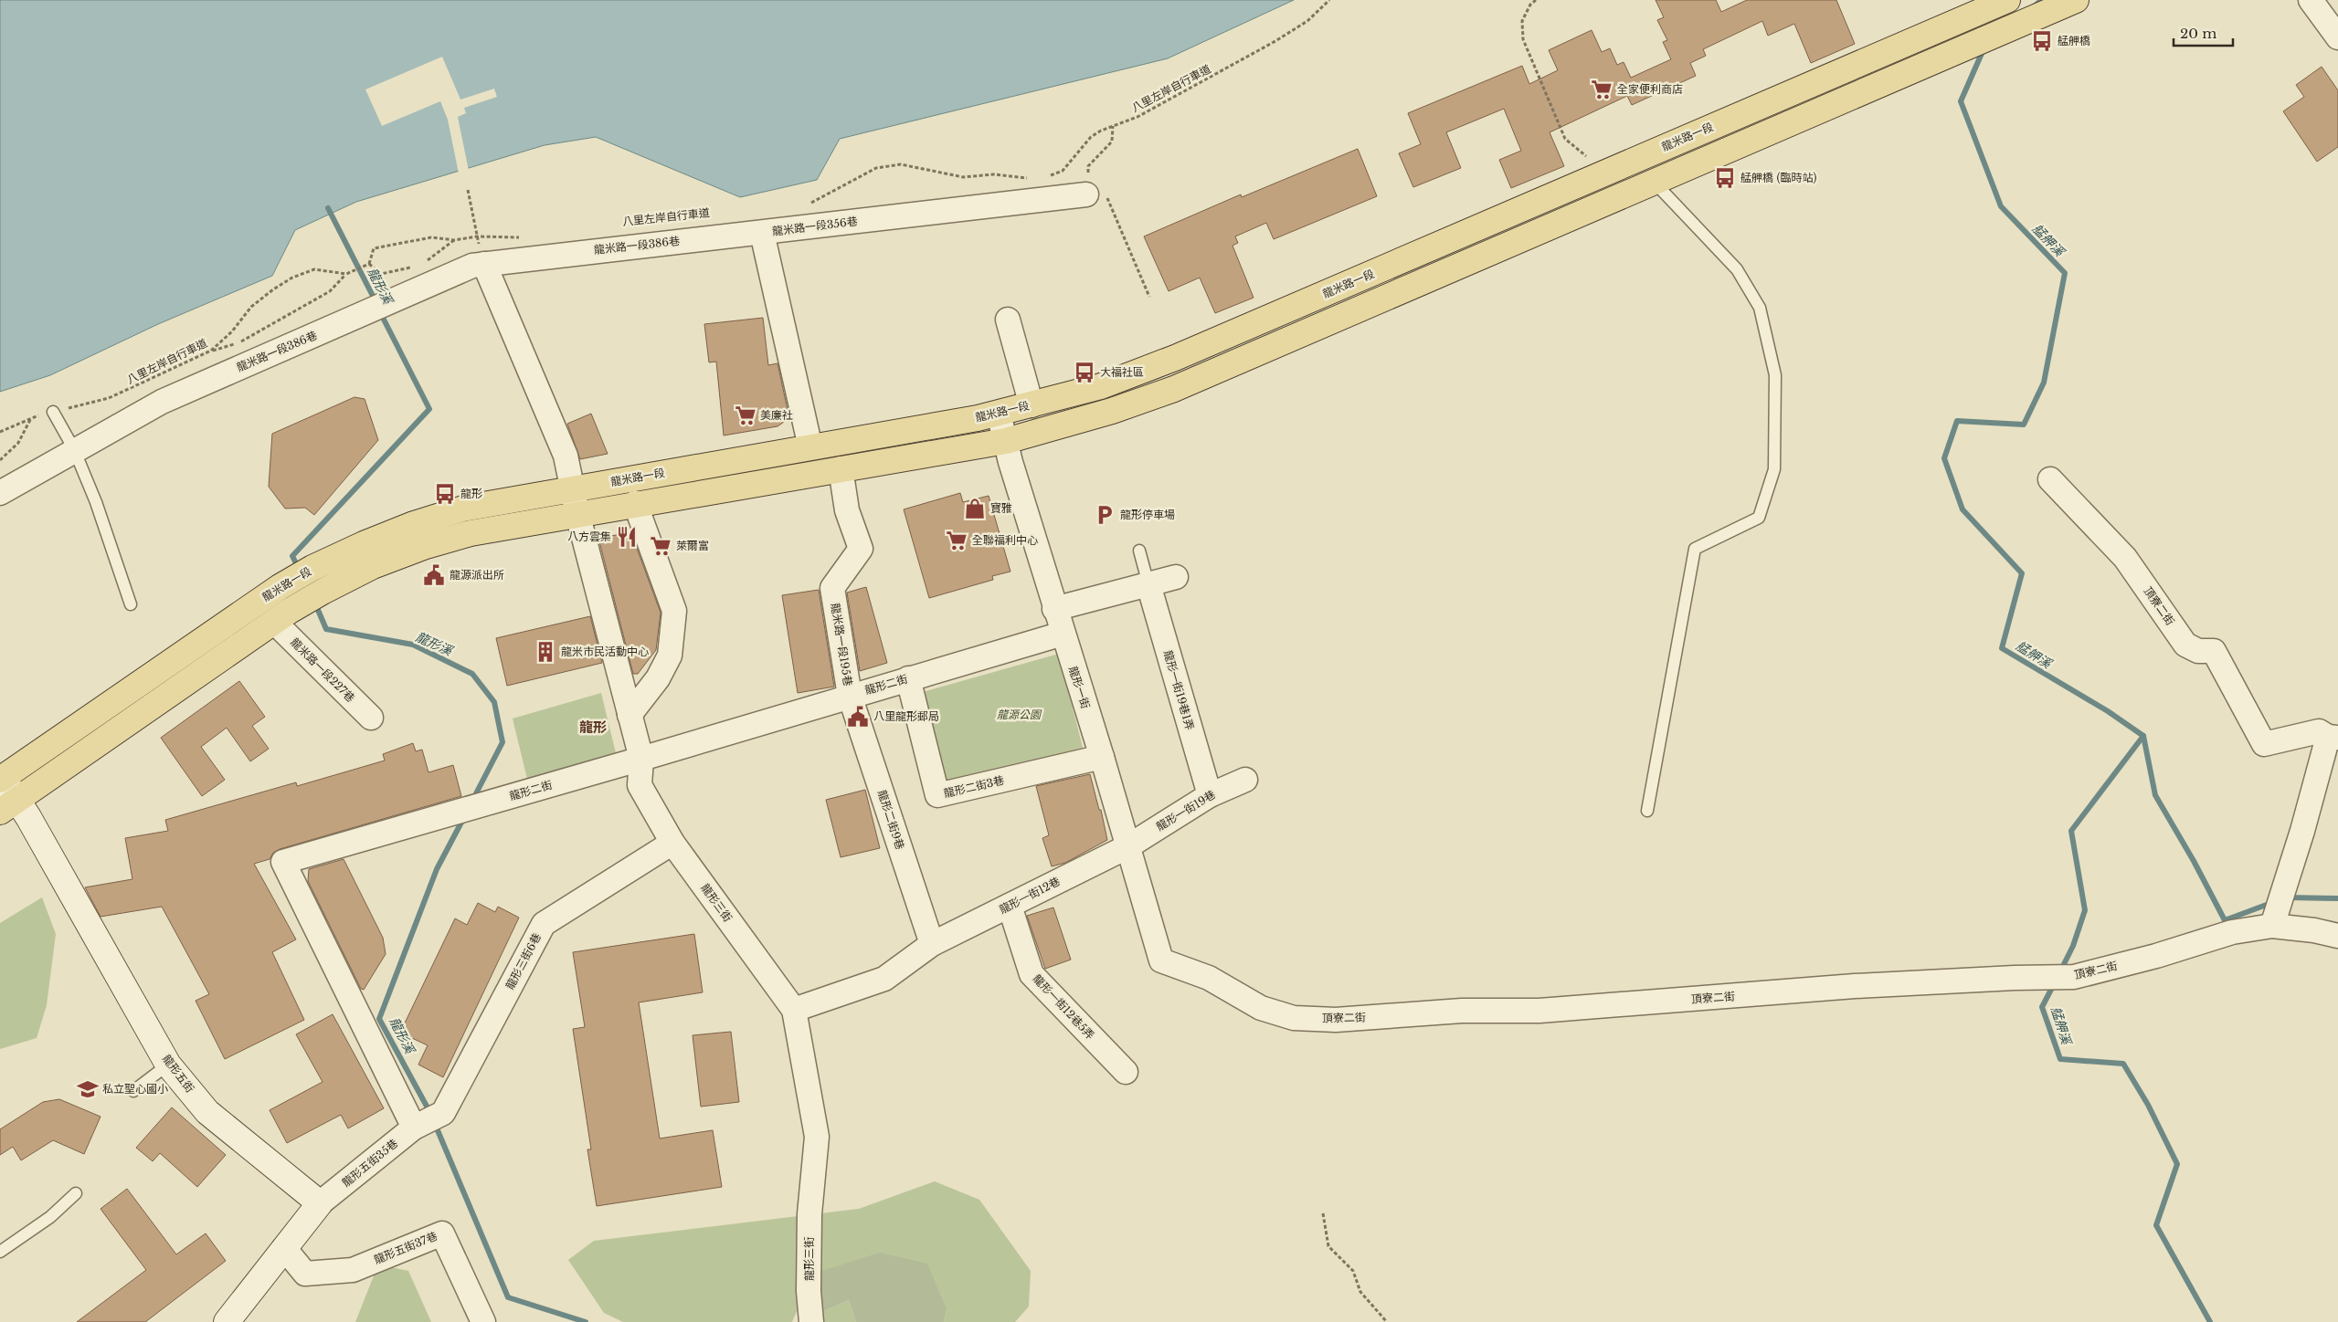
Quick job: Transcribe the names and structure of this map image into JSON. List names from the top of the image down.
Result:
{
  "streets": {
    "main road": ["龍米路一段"],
    "street": [
      "龍米路一段356巷",
      "龍米路一段386巷",
      "頂寮二街",
      "龍米路一段195巷",
      "龍米路一段227巷",
      "龍形二街",
      "龍形一街",
      "龍形一街19巷1弄",
      "龍形二街3巷",
      "龍形一街19巷",
      "龍形二街9巷",
      "龍形一街12巷",
      "龍形三街",
      "龍形三街6巷",
      "龍形一街12巷5弄",
      "龍形五街",
      "龍形五街35巷",
      "龍形五街37巷"
    ],
    "path": ["八里左岸自行車道"]
  },
  "crossings": [
    ["龍米路一段", "龍米路一段356巷"],
    ["龍米路一段", "龍米路一段195巷"],
    ["龍米路一段", "龍米路一段227巷"],
    ["龍米路一段", "龍形一街"],
    ["龍米路一段", "龍形三街"],
    ["龍米路一段", "龍形五街"],
    ["龍米路一段356巷", "龍米路一段386巷"],
    ["頂寮二街", "龍形一街"],
    ["龍米路一段195巷", "龍形二街"],
    ["龍米路一段195巷", "龍形二街9巷"],
    ["龍形二街", "龍形一街"],
    ["龍形二街", "龍形二街3巷"],
    ["龍形二街", "龍形二街9巷"],
    ["龍形二街", "龍形三街"],
    ["龍形二街", "龍形三街6巷"],
    ["龍形二街", "龍形五街35巷"],
    ["龍形一街", "龍形二街3巷"],
    ["龍形一街", "龍形一街19巷"],
    ["龍形一街", "龍形一街12巷"],
    ["龍形一街19巷1弄", "龍形一街19巷"],
    ["龍形一街19巷", "龍形一街12巷"],
    ["龍形二街9巷", "龍形一街12巷"],
    ["龍形一街12巷", "龍形三街"],
    ["龍形一街12巷", "龍形一街12巷5弄"],
    ["龍形三街", "龍形三街6巷"],
    ["龍形三街6巷", "龍形五街35巷"],
    ["龍形五街", "龍形五街35巷"]
  ],
  "districts": ["龍形"],
  "water": ["艋舺溪", "龍形溪"],
  "parks": ["龍源公園"],
  "places": {
    "bus stop": [
      "艋舺橋",
      "艋舺橋 (臨時站)",
      "大福社區",
      "龍形"
    ],
    "supermarket": [
      "全家便利商店",
      "美廉社",
      "全聯福利中心",
      "萊爾富"
    ],
    "shop": ["寶雅"],
    "parking": ["龍形停車場"],
    "restaurant": ["八方雲集"],
    "public building": ["龍源派出所", "八里龍形郵局"],
    "building": ["龍米市民活動中心"],
    "school or university": ["私立聖心國小"]
  },
  "scale_bar": "20 m"
}
